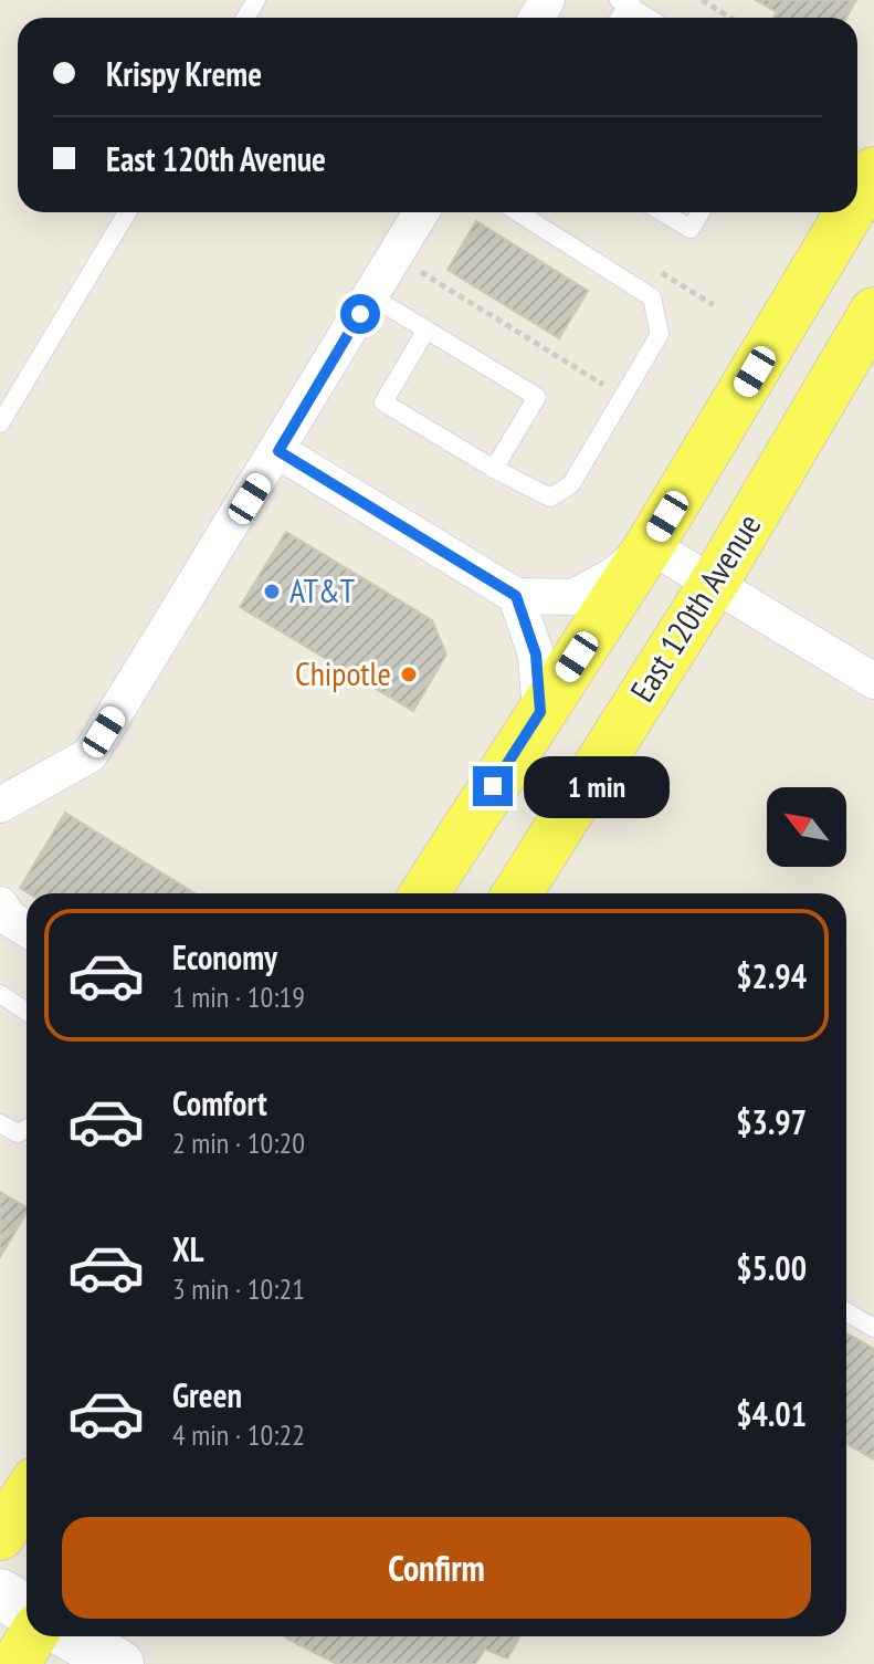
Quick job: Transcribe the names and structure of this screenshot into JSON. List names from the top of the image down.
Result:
{
  "streets": {
    "main road": ["East 120th Avenue"]
  },
  "places": ["AT&T", "Chipotle"],
  "north": "top left",
  "page": {
    "banner": ["Krispy Kreme", "East 120th Avenue"],
    "bubble": "1 min",
    "list": [
      {
        "name": "Economy",
        "note": "1 min · 10:19",
        "value": "$2.94"
      },
      {
        "name": "Comfort",
        "note": "2 min · 10:20",
        "value": "$3.97"
      },
      {
        "name": "XL",
        "note": "3 min · 10:21",
        "value": "$5.00"
      },
      {
        "name": "Green",
        "note": "4 min · 10:22",
        "value": "$4.01"
      }
    ],
    "buttons": "Confirm"
  }
}
